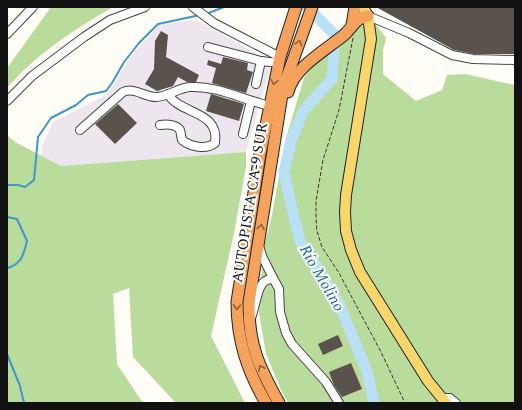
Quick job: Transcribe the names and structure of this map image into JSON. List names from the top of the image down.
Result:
{
  "streets": {
    "highway": ["AUTOPISTA CA-9 SUR"]
  },
  "water": ["Río Molino"]
}
